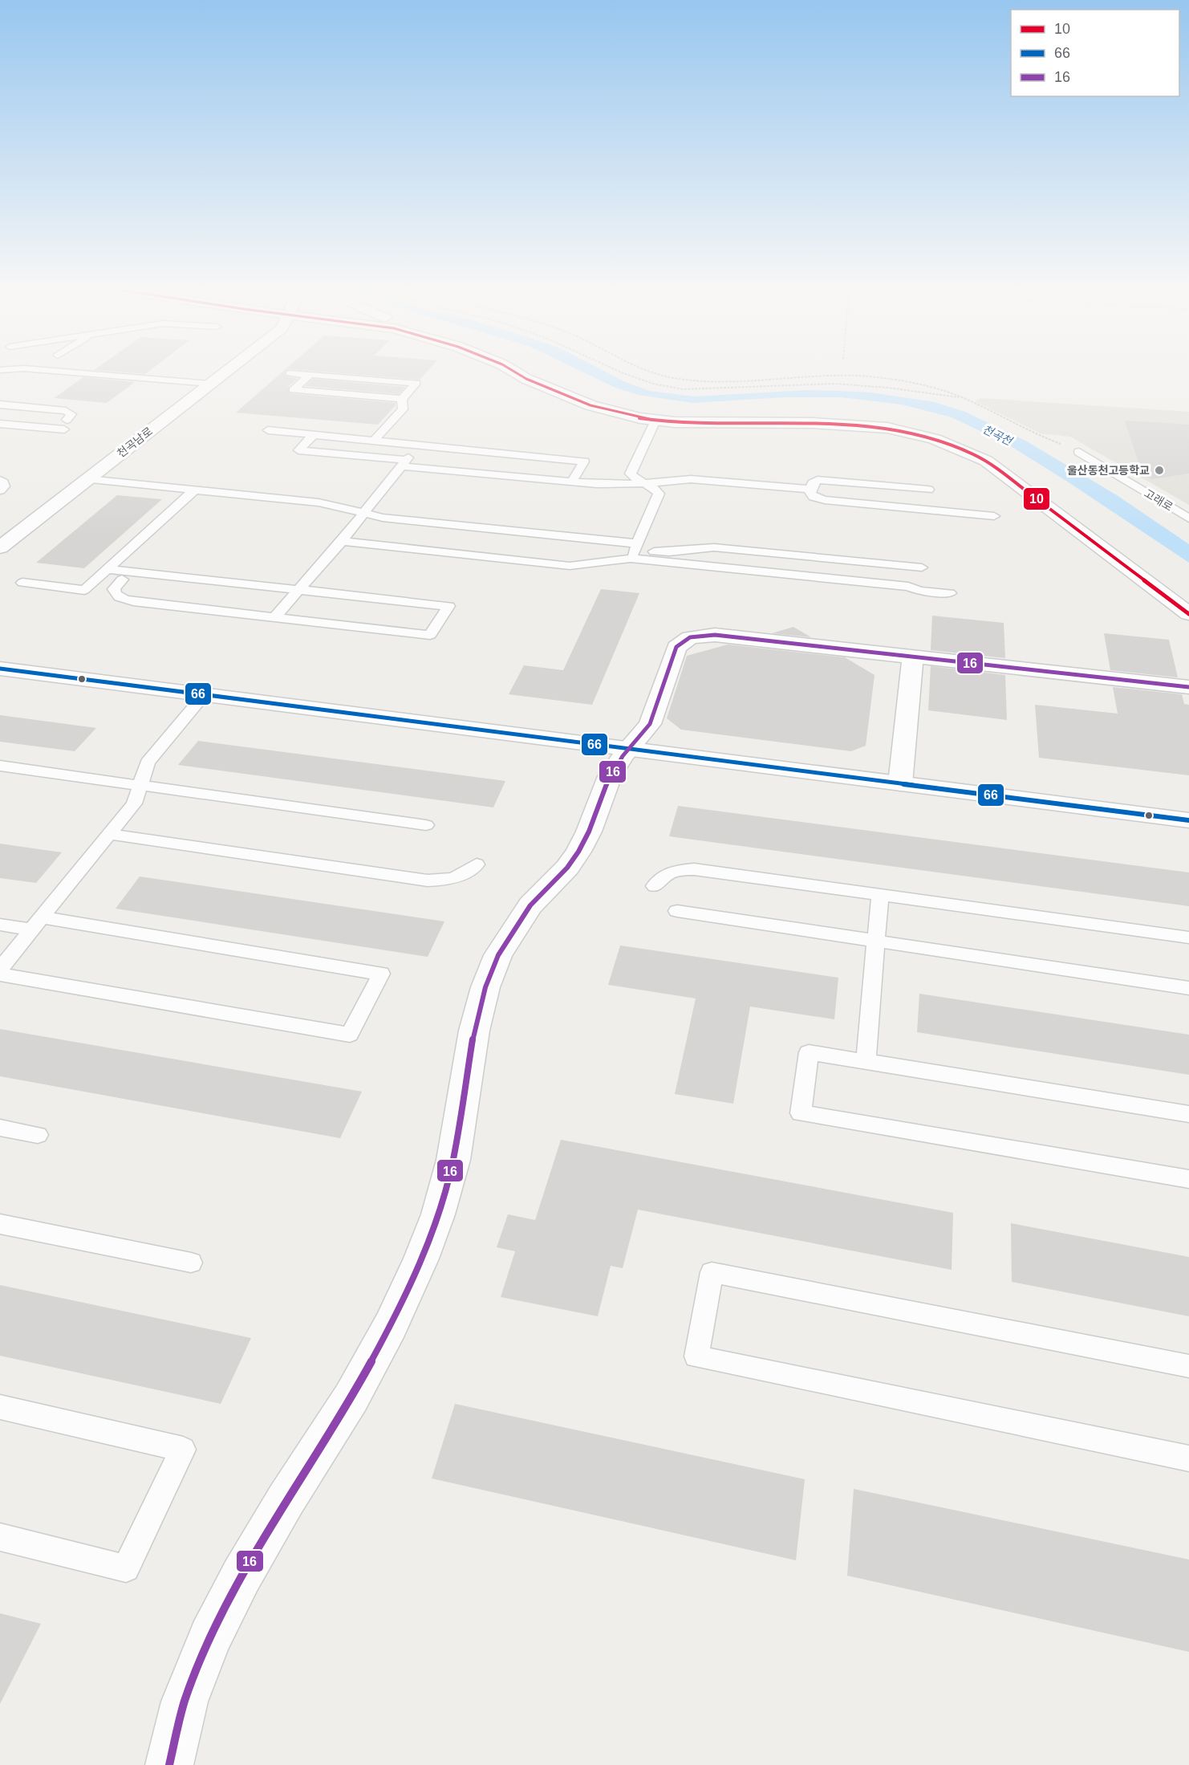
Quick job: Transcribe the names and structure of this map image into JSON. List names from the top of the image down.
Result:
{
  "streets": {
    "street": ["천곡남로"],
    "lane": ["고래로"]
  },
  "water": ["천곡천"],
  "places": ["울산동천고등학교"],
  "lines": ["transit line 10", "transit line 16", "transit line 66"],
  "legend": ["10", "66", "16"]
}
